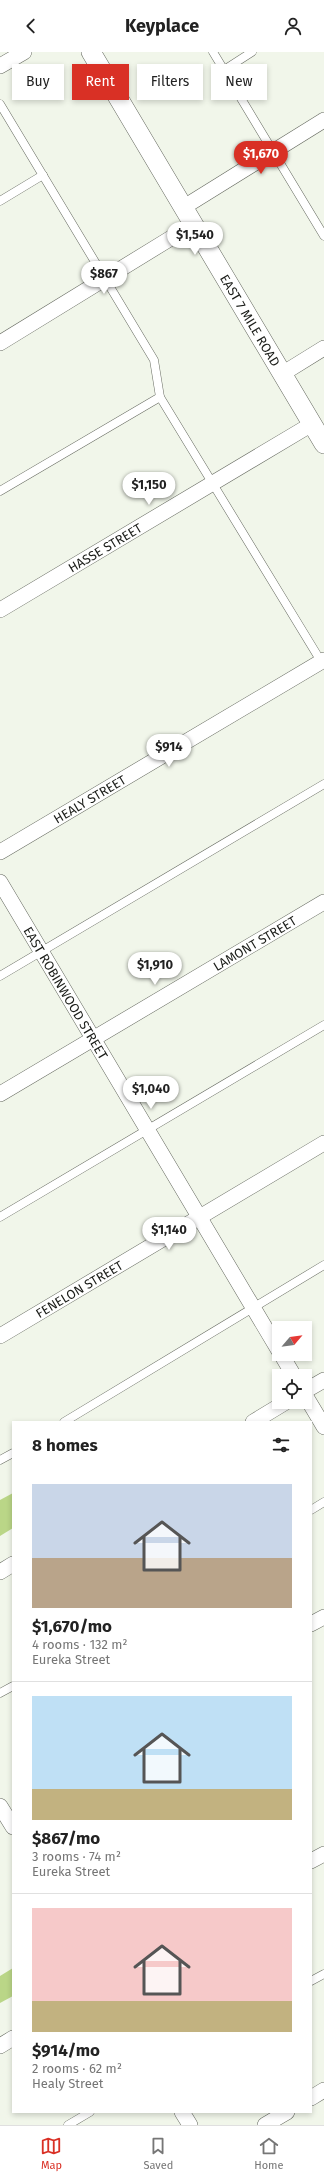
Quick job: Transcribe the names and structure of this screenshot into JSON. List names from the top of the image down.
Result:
{
  "streets": {
    "street": [
      "EAST 7 MILE ROAD",
      "HASSE STREET",
      "HEALY STREET",
      "LAMONT STREET",
      "EAST ROBINWOOD STREET",
      "FENELON STREET"
    ]
  },
  "crossings": [
    ["EAST 7 MILE ROAD", "HASSE STREET"],
    ["LAMONT STREET", "EAST ROBINWOOD STREET"],
    ["EAST ROBINWOOD STREET", "FENELON STREET"]
  ],
  "north": "top right",
  "page": {
    "header": "Keyplace",
    "chip": [
      "Buy",
      "Rent",
      "Filters",
      "New"
    ],
    "price": [
      "$1,670",
      "$1,540",
      "$867",
      "$1,150",
      "$914",
      "$1,910",
      "$1,040",
      "$1,140"
    ],
    "heading": "8 homes",
    "list": [
      {
        "name": "$1,670/mo",
        "note": "4 rooms · 132 m² · Eureka Street"
      },
      {
        "name": "$867/mo",
        "note": "3 rooms · 74 m² · Eureka Street"
      },
      {
        "name": "$914/mo",
        "note": "2 rooms · 62 m² · Healy Street"
      }
    ],
    "tabs": ["Map", "Saved", "Home"]
  }
}
